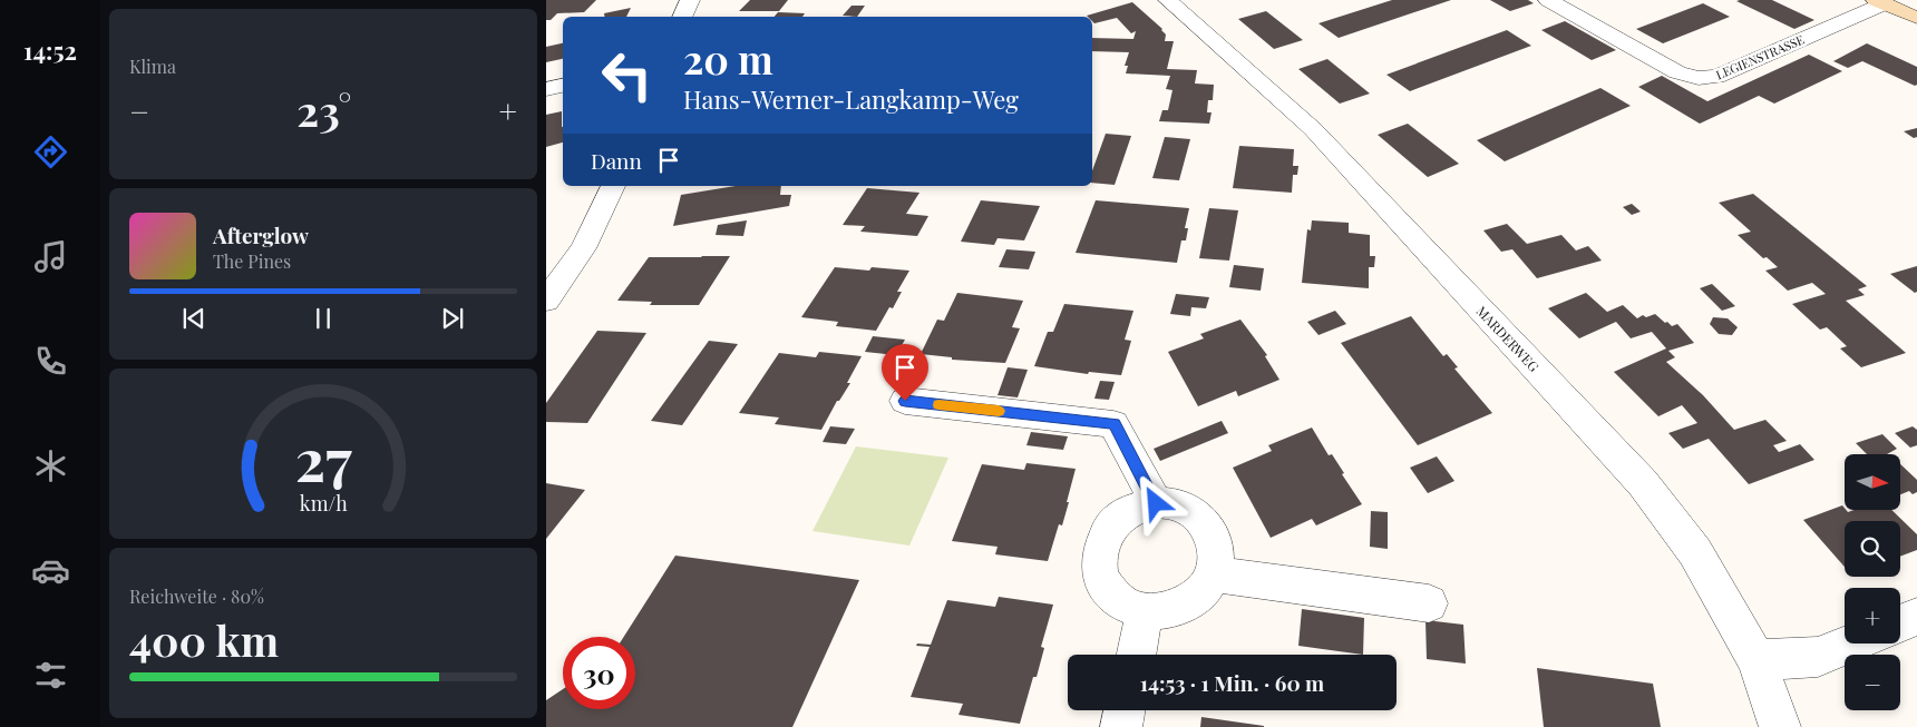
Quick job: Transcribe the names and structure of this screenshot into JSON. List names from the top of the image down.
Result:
{
  "streets": {
    "street": ["LEGIENSTRASSE", "MARDERWEG"]
  },
  "north": "right",
  "page": {
    "tabs": "14:52",
    "tile": [
      "Klima",
      ["Reichweite · 80%", "400 km"]
    ],
    "turn": ["20 m", "Hans-Werner-Langkamp-Weg"],
    "heat": ["−", "23°", "+"],
    "then": "Dann",
    "song": ["Afterglow", "The Pines"],
    "map_buttons": ["+", "−"],
    "limit": "30",
    "trip": "14:53 · 1 Min. · 60 m",
    "gauge": ["27", "km/h"]
  }
}
